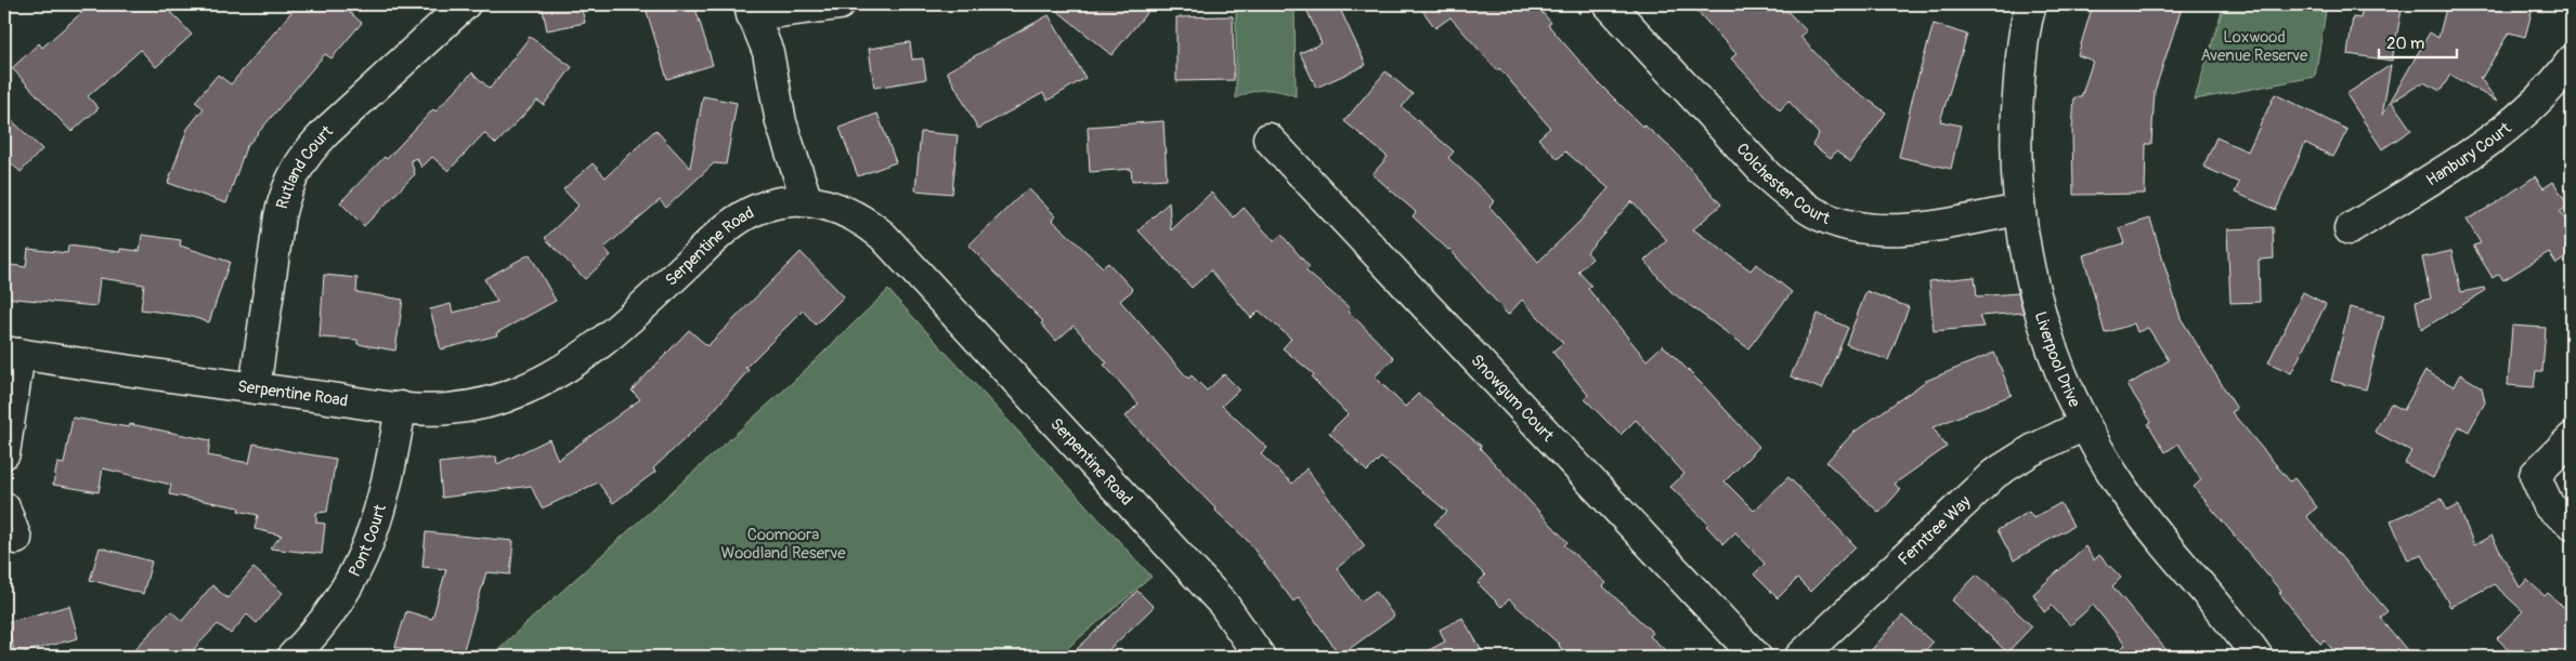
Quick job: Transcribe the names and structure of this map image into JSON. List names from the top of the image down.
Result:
{
  "streets": {
    "street": [
      "Hanbury Court",
      "Rutland Court",
      "Colchester Court",
      "Serpentine Road",
      "Liverpool Drive",
      "Snowgum Court",
      "Ferntree Way",
      "Pont Court"
    ]
  },
  "crossings": [
    ["Rutland Court", "Serpentine Road"],
    ["Colchester Court", "Liverpool Drive"],
    ["Serpentine Road", "Pont Court"],
    ["Liverpool Drive", "Ferntree Way"]
  ],
  "parks": ["Loxwood Avenue Reserve", "Coomoora Woodland Reserve"],
  "scale_bar": "20 m"
}
